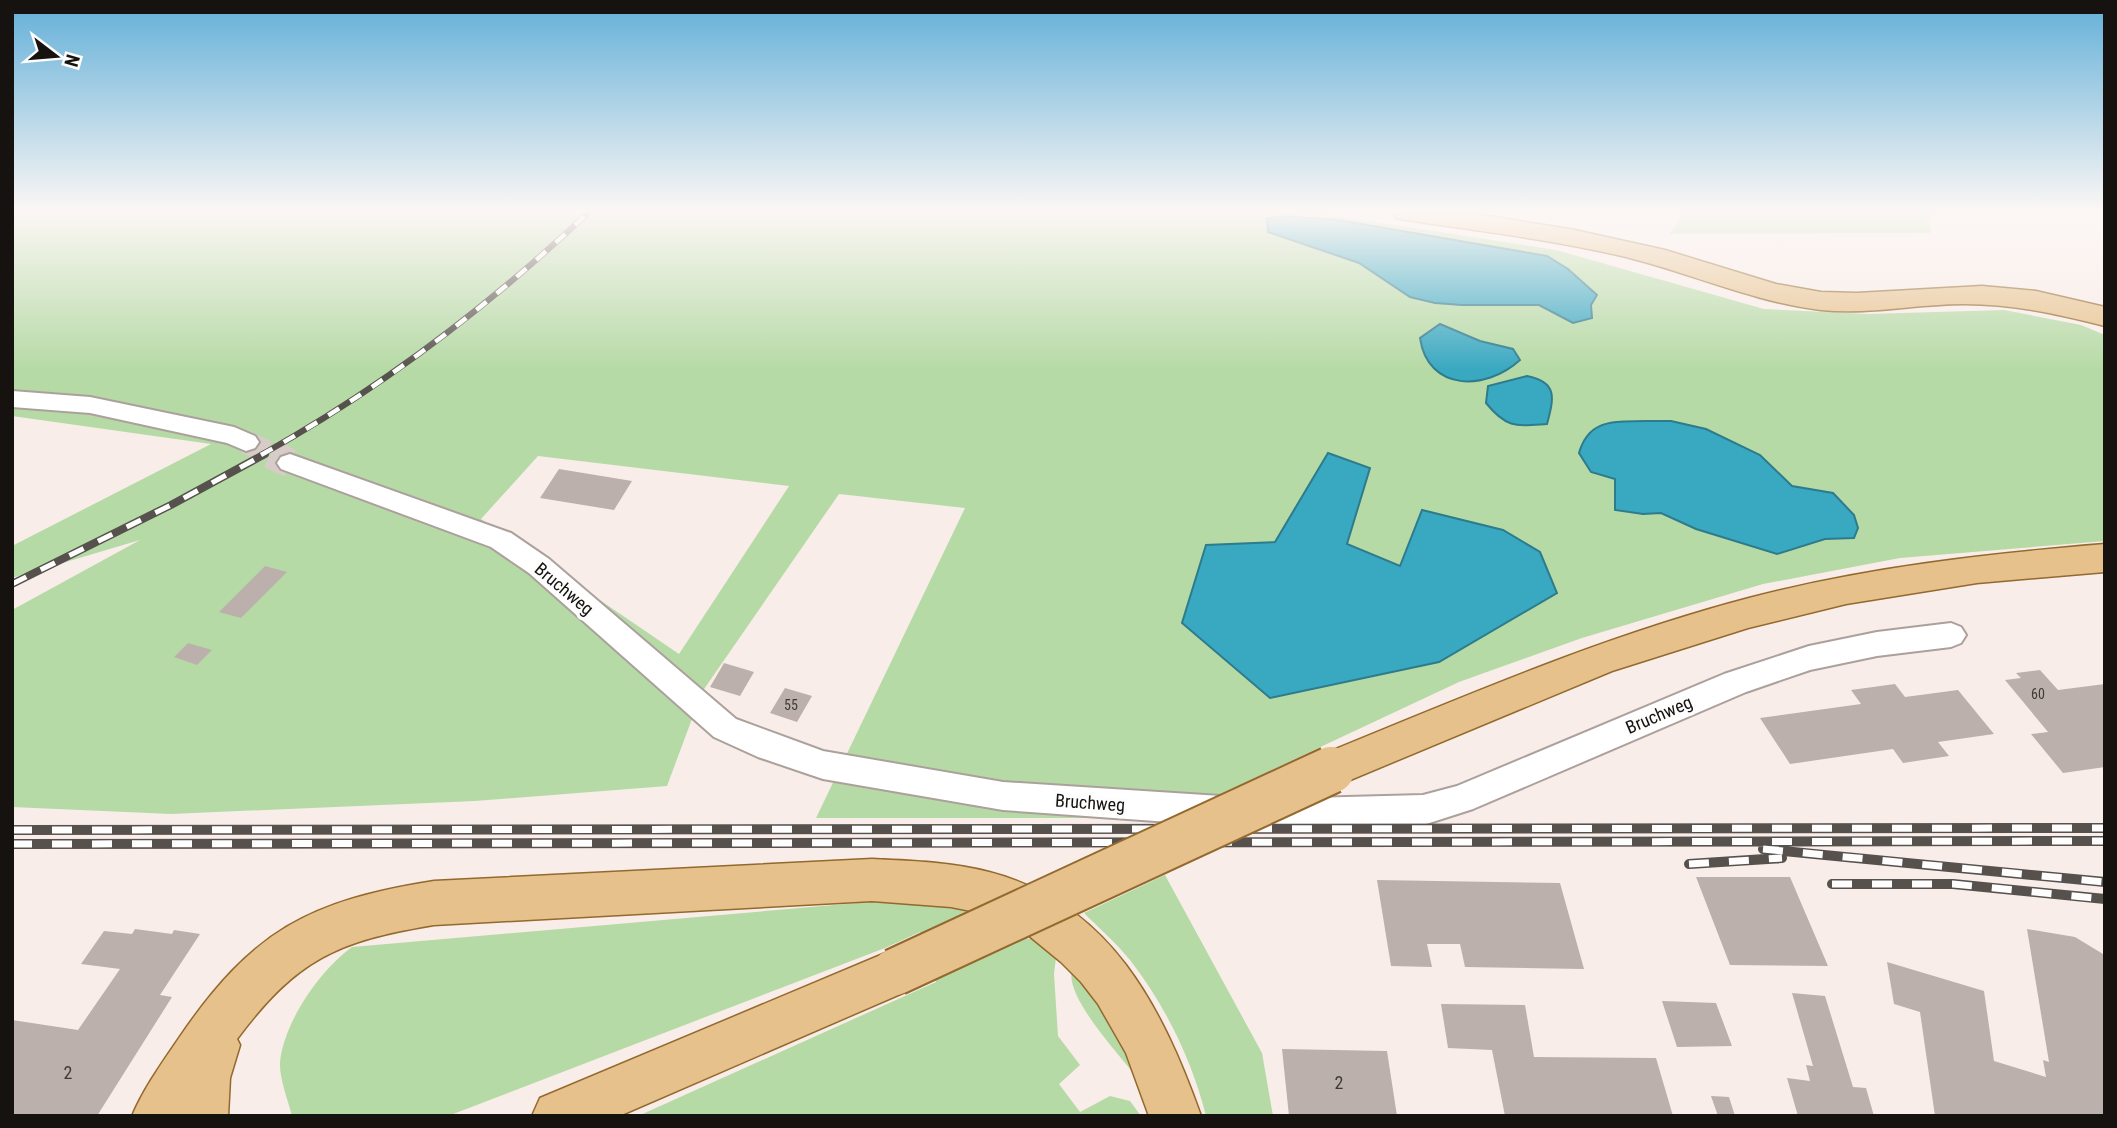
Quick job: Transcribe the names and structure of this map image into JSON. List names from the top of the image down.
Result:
{
  "streets": {
    "street": ["Bruchweg"]
  },
  "house_numbers": [
    "60",
    "55",
    "2",
    "2"
  ],
  "north": "right"
}
